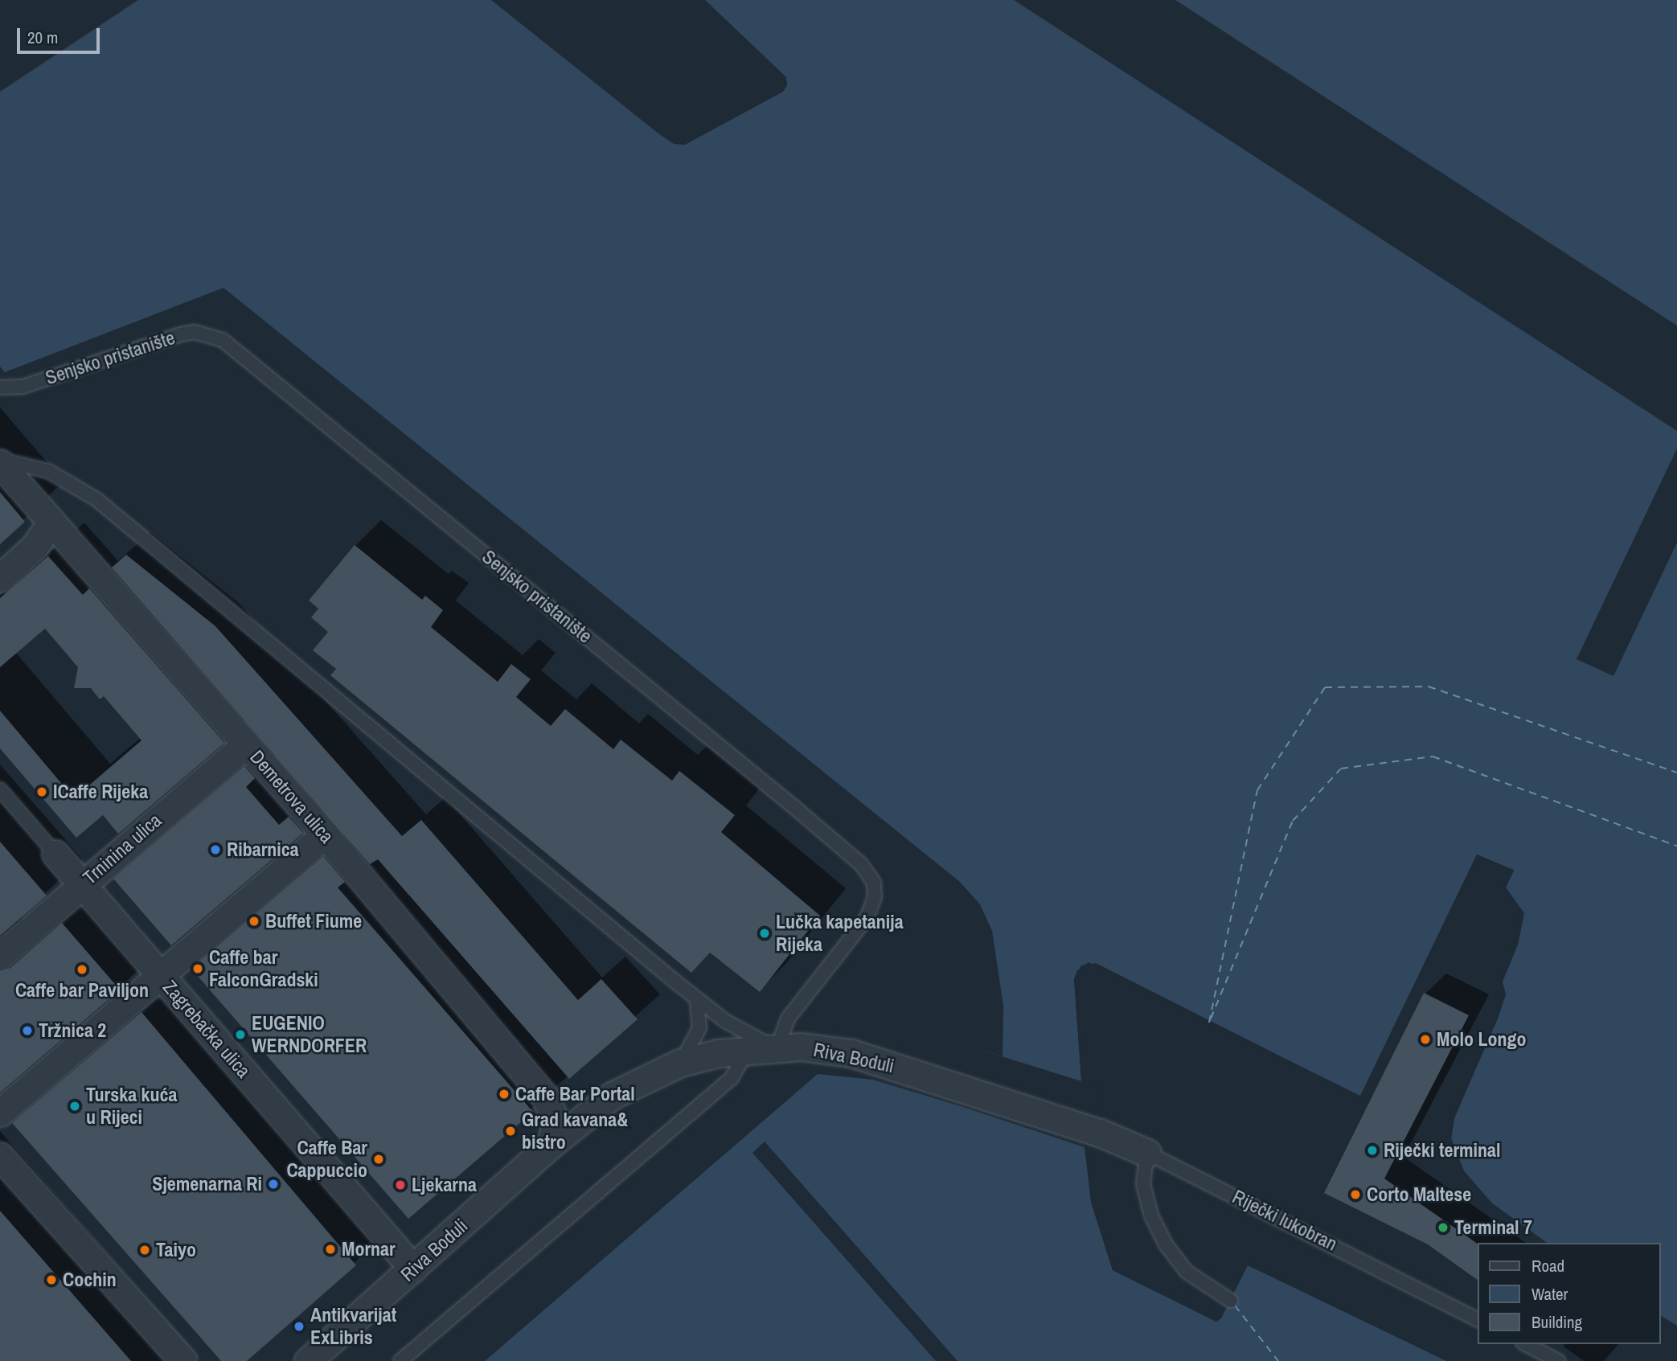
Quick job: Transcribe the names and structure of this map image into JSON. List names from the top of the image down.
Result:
{
  "streets": {
    "street": [
      "Demetrova ulica",
      "Trninina ulica",
      "Zagrebačka ulica",
      "Riva Boduli",
      "Riječki lukobran"
    ],
    "lane": ["Senjsko pristanište"]
  },
  "crossings": [
    ["Senjsko pristanište", "Riva Boduli"],
    ["Demetrova ulica", "Trninina ulica"],
    ["Demetrova ulica", "Riva Boduli"],
    ["Trninina ulica", "Zagrebačka ulica"],
    ["Zagrebačka ulica", "Riva Boduli"],
    ["Riva Boduli", "Riječki lukobran"]
  ],
  "places": [
    "ICaffe Rijeka",
    "Ribarnica",
    "Buffet Fiume",
    "Lučka kapetanija Rijeka",
    "Caffe bar FalconGradski",
    "Caffe bar Paviljon",
    "Tržnica 2",
    "EUGENIO WERNDORFER",
    "Molo Longo",
    "Caffe Bar Portal",
    "Turska kuća u Rijeci",
    "Grad kavana& bistro",
    "Riječki terminal",
    "Caffe Bar Cappuccio",
    "Sjemenarna Ri",
    "Ljekarna",
    "Corto Maltese",
    "Terminal 7",
    "Mornar",
    "Taiyo",
    "Cochin",
    "Antikvarijat ExLibris"
  ],
  "legend": ["Road", "Water", "Building"],
  "scale_bar": "20 m"
}
